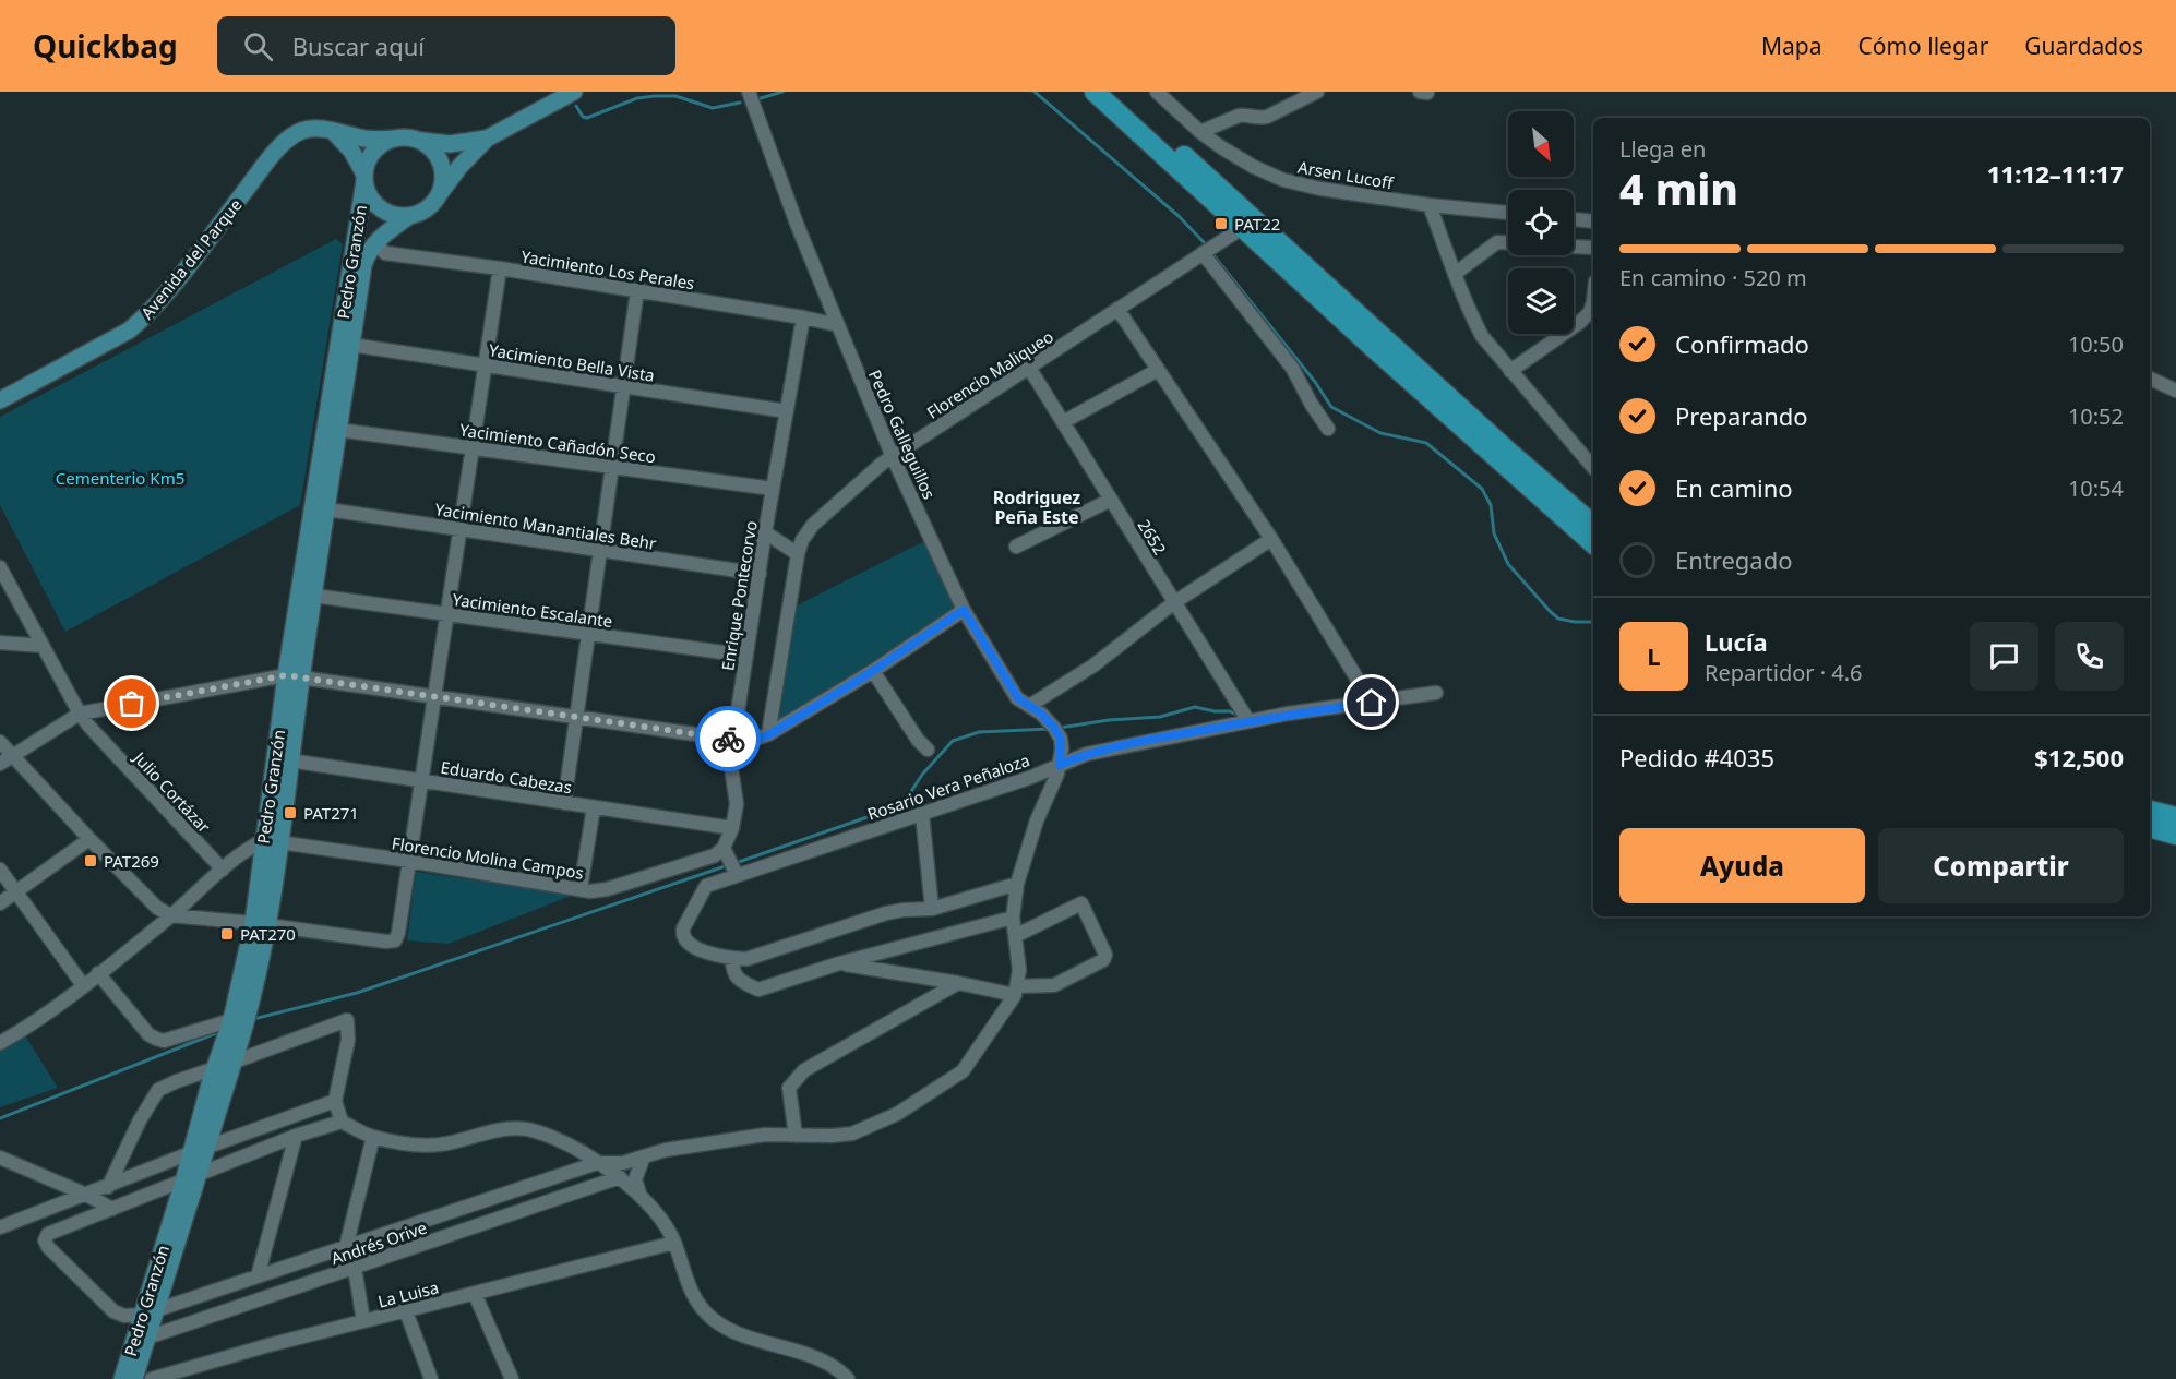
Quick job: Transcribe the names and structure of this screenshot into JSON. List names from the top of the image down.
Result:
{
  "streets": {
    "main road": ["Avenida del Parque", "Pedro Granzón"],
    "street": [
      "Arsen Lucoff",
      "Yacimiento Los Perales",
      "Yacimiento Bella Vista",
      "Florencio Maliqueo",
      "Pedro Galleguillos",
      "Yacimiento Cañadón Seco",
      "Yacimiento Manantiales Behr",
      "2652",
      "Enrique Pontecorvo",
      "Yacimiento Escalante",
      "Eduardo Cabezas",
      "Rosario Vera Peñaloza",
      "Julio Cortázar",
      "Florencio Molina Campos",
      "Andrés Orive",
      "La Luisa"
    ]
  },
  "crossings": [
    ["Avenida del Parque", "Pedro Granzón"],
    ["Pedro Granzón", "Yacimiento Los Perales"],
    ["Pedro Granzón", "Yacimiento Bella Vista"],
    ["Pedro Granzón", "Yacimiento Cañadón Seco"],
    ["Pedro Granzón", "Yacimiento Manantiales Behr"],
    ["Pedro Granzón", "Yacimiento Escalante"],
    ["Pedro Granzón", "Eduardo Cabezas"],
    ["Pedro Granzón", "Florencio Molina Campos"],
    ["Pedro Granzón", "Andrés Orive"],
    ["Yacimiento Los Perales", "Pedro Galleguillos"],
    ["Yacimiento Los Perales", "Enrique Pontecorvo"],
    ["Yacimiento Bella Vista", "Enrique Pontecorvo"],
    ["Florencio Maliqueo", "Pedro Galleguillos"],
    ["Florencio Maliqueo", "2652"],
    ["Pedro Galleguillos", "Rosario Vera Peñaloza"],
    ["Yacimiento Cañadón Seco", "Enrique Pontecorvo"],
    ["Yacimiento Manantiales Behr", "Enrique Pontecorvo"],
    ["2652", "Rosario Vera Peñaloza"],
    ["Enrique Pontecorvo", "Yacimiento Escalante"],
    ["Enrique Pontecorvo", "Eduardo Cabezas"],
    ["Enrique Pontecorvo", "Florencio Molina Campos"]
  ],
  "districts": ["Rodriguez Peña Este"],
  "parks": ["Cementerio Km5"],
  "places": {
    "transit": [
      "PAT22",
      "PAT271",
      "PAT269",
      "PAT270"
    ]
  },
  "north": "bottom right",
  "page": {
    "header": "Quickbag",
    "search": "Buscar aquí",
    "nav": ["Mapa", "Cómo llegar", "Guardados"],
    "heading": ["4 min", "Llega en", "11:12–11:17"],
    "panel": [
      "Lucía",
      "Repartidor · 4.6",
      "Pedido #4035",
      "$12,500"
    ],
    "bar": "En camino · 520 m",
    "list": [
      ["Confirmado", "10:50"],
      ["Preparando", "10:52"],
      ["En camino", "10:54"],
      "Entregado"
    ],
    "round": "L",
    "buttons": ["Ayuda", "Compartir"]
  }
}
